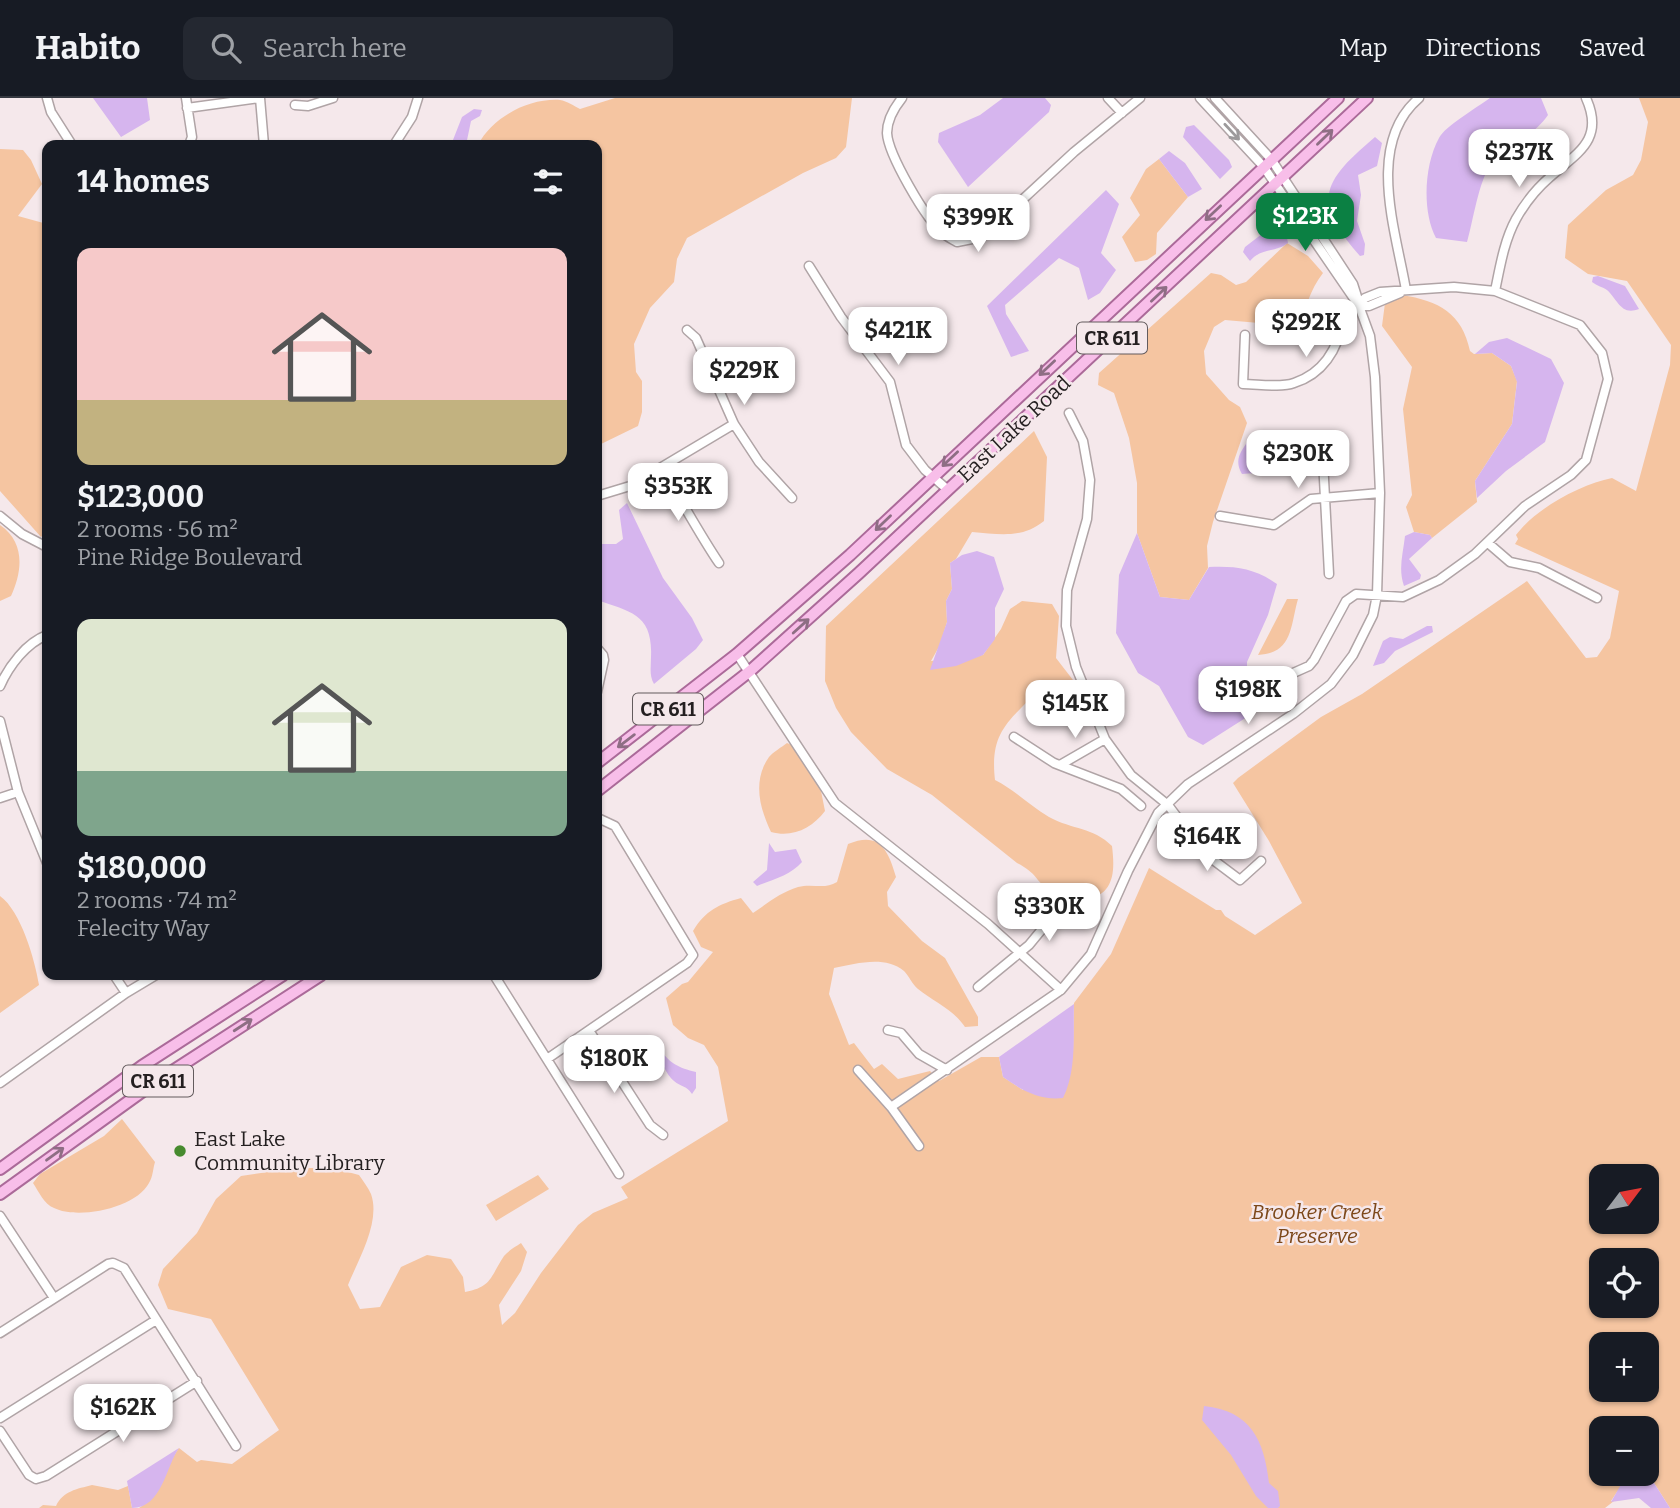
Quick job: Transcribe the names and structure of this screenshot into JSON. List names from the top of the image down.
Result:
{
  "streets": {
    "main road": ["CR 611", "East Lake Road"]
  },
  "crossings": [
    ["CR 611", "East Lake Road"]
  ],
  "parks": ["Brooker Creek Preserve"],
  "places": ["East Lake Community Library"],
  "north": "top right",
  "page": {
    "header": "Habito",
    "search": "Search here",
    "nav": ["Map", "Directions", "Saved"],
    "price": [
      "$237K",
      "$123K",
      "$399K",
      "$292K",
      "$421K",
      "$229K",
      "$230K",
      "$353K",
      "$198K",
      "$145K",
      "$164K",
      "$330K",
      "$180K",
      "$162K"
    ],
    "heading": "14 homes",
    "list": [
      {
        "name": "$123,000",
        "note": "2 rooms · 56 m² · Pine Ridge Boulevard"
      },
      {
        "name": "$180,000",
        "note": "2 rooms · 74 m² · Felecity Way"
      }
    ],
    "map_buttons": ["+", "−"]
  }
}
